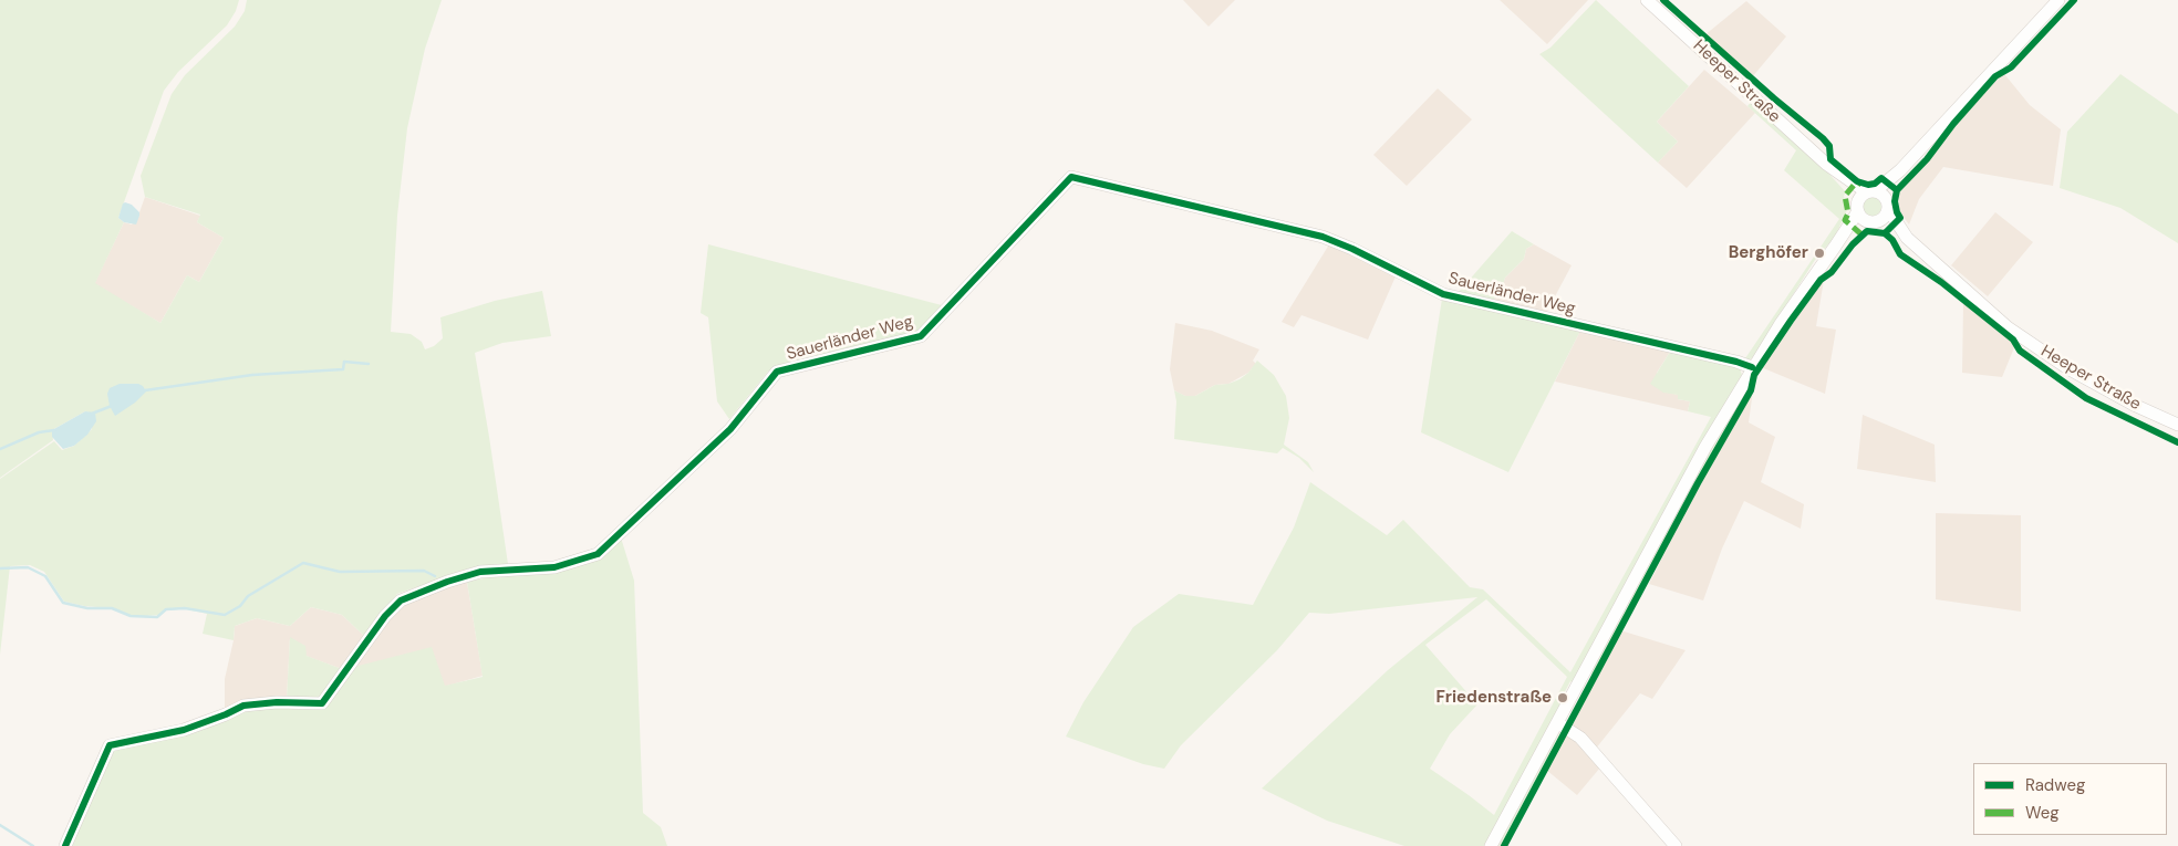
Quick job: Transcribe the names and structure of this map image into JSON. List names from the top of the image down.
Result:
{
  "streets": {
    "street": ["Heeper Straße", "Sauerländer Weg"]
  },
  "places": ["Berghöfer", "Friedenstraße"],
  "legend": ["Radweg", "Weg"]
}
